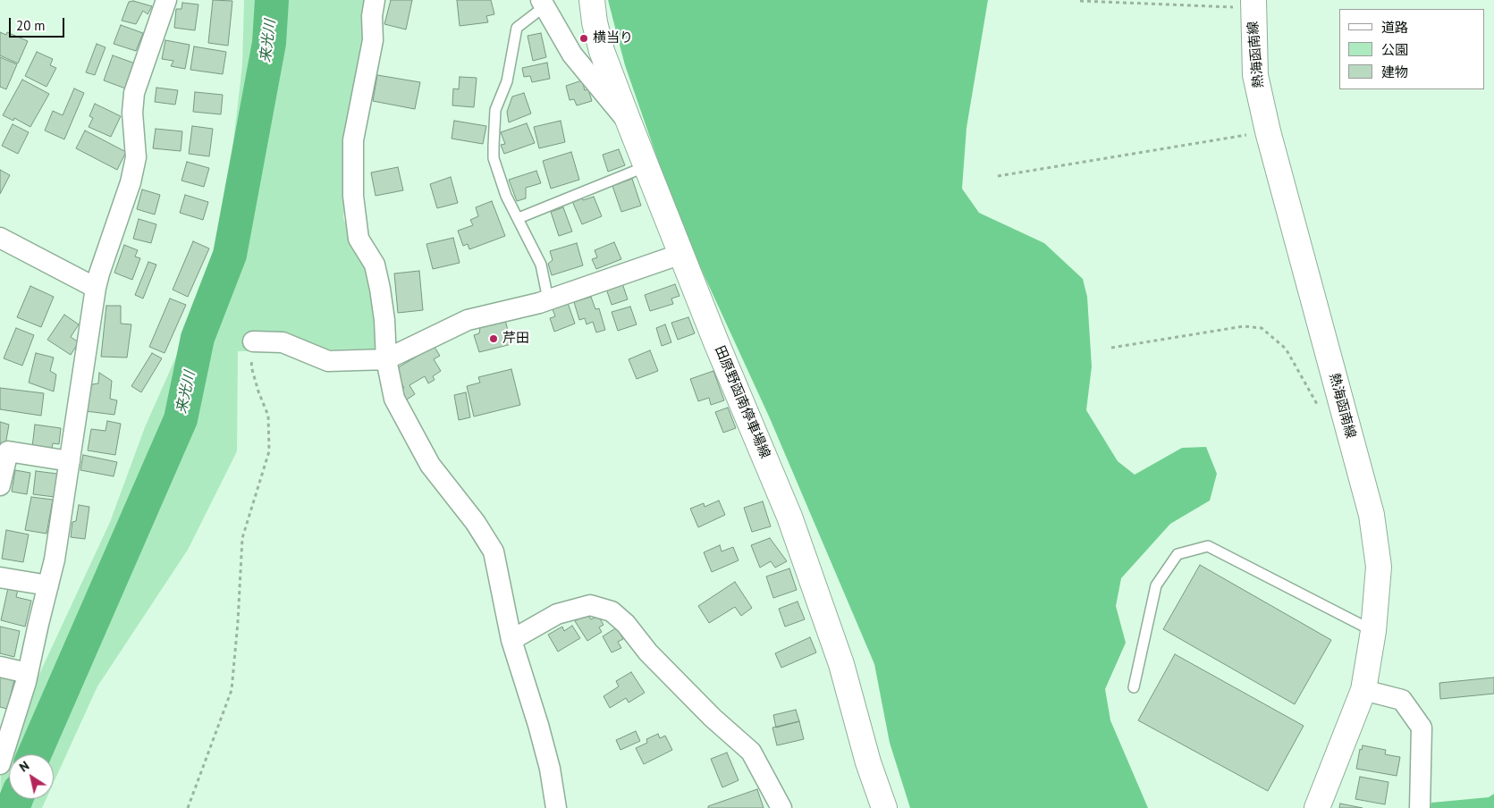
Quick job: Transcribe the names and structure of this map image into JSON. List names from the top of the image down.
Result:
{
  "streets": {
    "main road": ["熱海函南線", "田原野函南停車場線"]
  },
  "water": ["来光川"],
  "places": ["横当り", "芹田"],
  "legend": ["道路", "公園", "建物"],
  "scale_bar": "20 m",
  "north": "top left"
}
